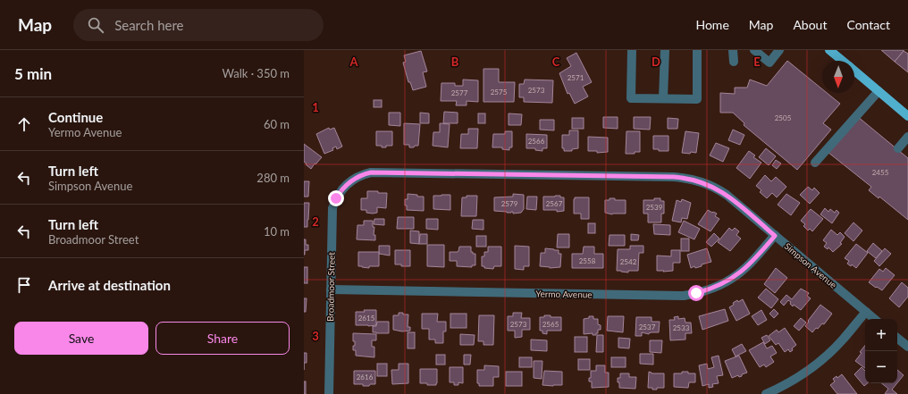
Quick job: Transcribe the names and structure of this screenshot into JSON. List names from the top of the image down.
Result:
{
  "streets": {
    "street": ["Simpson Avenue", "Broadmoor Street", "Yermo Avenue"]
  },
  "crossings": [
    ["Simpson Avenue", "Broadmoor Street"],
    ["Simpson Avenue", "Yermo Avenue"],
    ["Broadmoor Street", "Yermo Avenue"]
  ],
  "house_numbers": [
    "2571",
    "2573",
    "2575",
    "2577",
    "2505",
    "2566",
    "2455",
    "2579",
    "2567",
    "2539",
    "2558",
    "2542",
    "2615",
    "2573",
    "2565",
    "2537",
    "2533",
    "2616"
  ],
  "north": "bottom",
  "page": {
    "header": "Map",
    "search": "Search here",
    "nav": [
      "Home",
      "Map",
      "About",
      "Contact"
    ],
    "heading": ["5 min", "Walk · 350 m"],
    "list": [
      ["Continue", "Yermo Avenue", "60 m"],
      ["Turn left", "Simpson Avenue", "280 m"],
      ["Turn left", "Broadmoor Street", "10 m"],
      "Arrive at destination"
    ],
    "buttons": ["Save", "Share"],
    "map_buttons": ["+", "−"]
  },
  "grid": {
    "columns": [
      "A",
      "B",
      "C",
      "D",
      "E"
    ],
    "rows": ["1", "2", "3"]
  }
}
